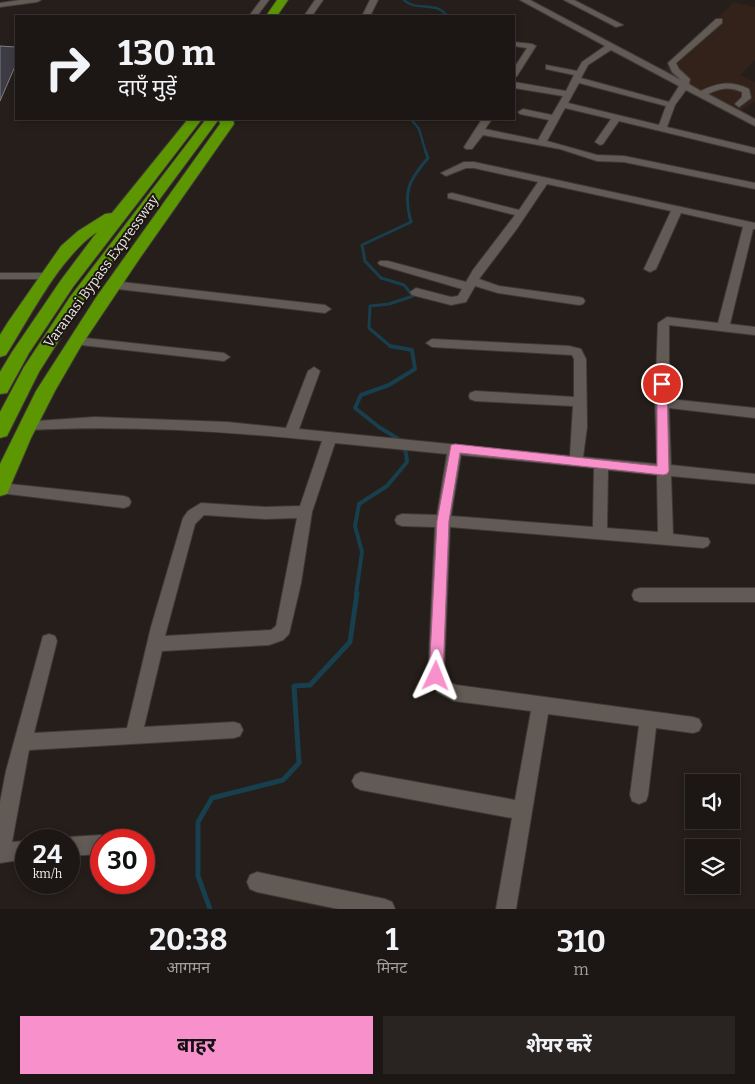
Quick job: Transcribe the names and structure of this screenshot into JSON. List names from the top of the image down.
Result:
{
  "streets": {
    "highway": ["Varanasi Bypass Expressway"]
  },
  "page": {
    "turn": ["130 m", "दाएँ मुड़ें"],
    "speed": "24 km/h",
    "limit": "30",
    "eta": [
      "20:38",
      "आगमन",
      "1",
      "मिनट",
      "310",
      "m"
    ],
    "buttons": ["बाहर", "शेयर करें"]
  }
}
